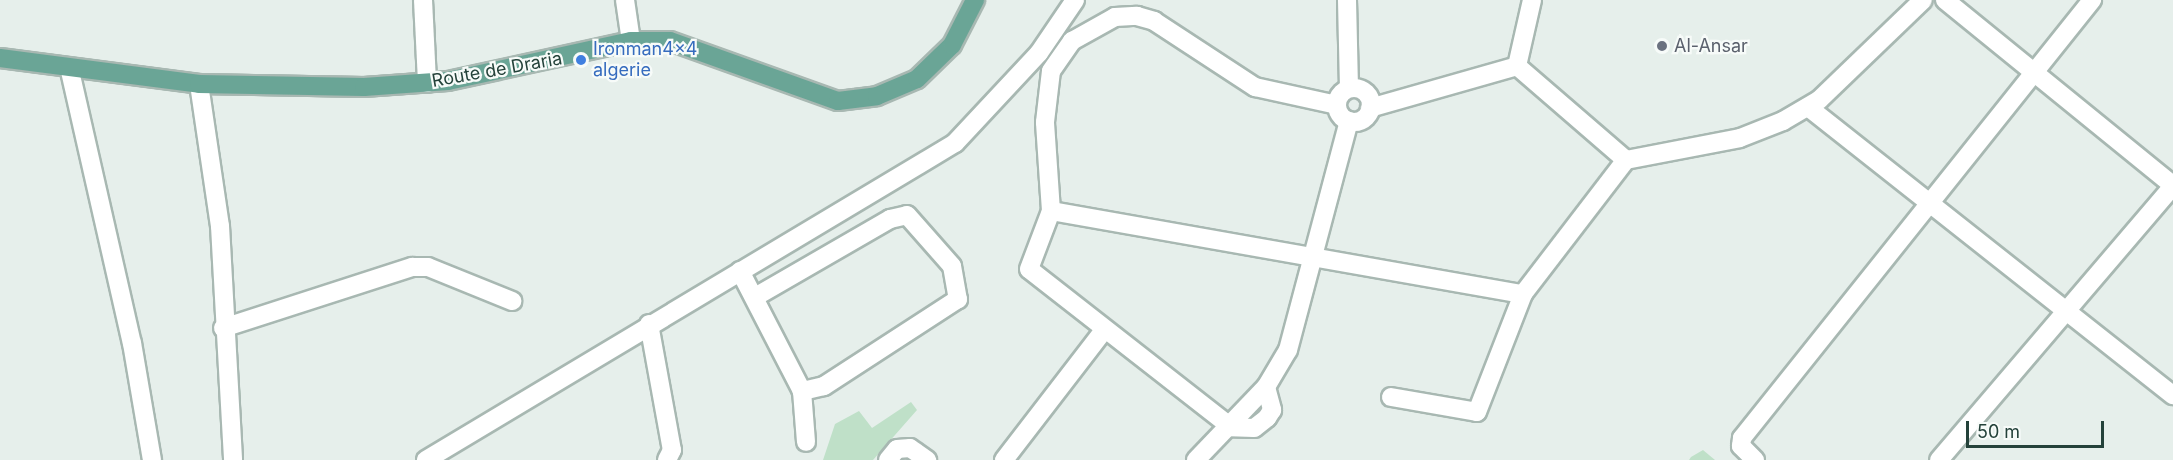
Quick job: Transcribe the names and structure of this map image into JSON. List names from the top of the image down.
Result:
{
  "streets": {
    "main road": ["Route de Draria"]
  },
  "places": ["Al-Ansar", "Ironman4x4 algerie"],
  "scale_bar": "50 m"
}
